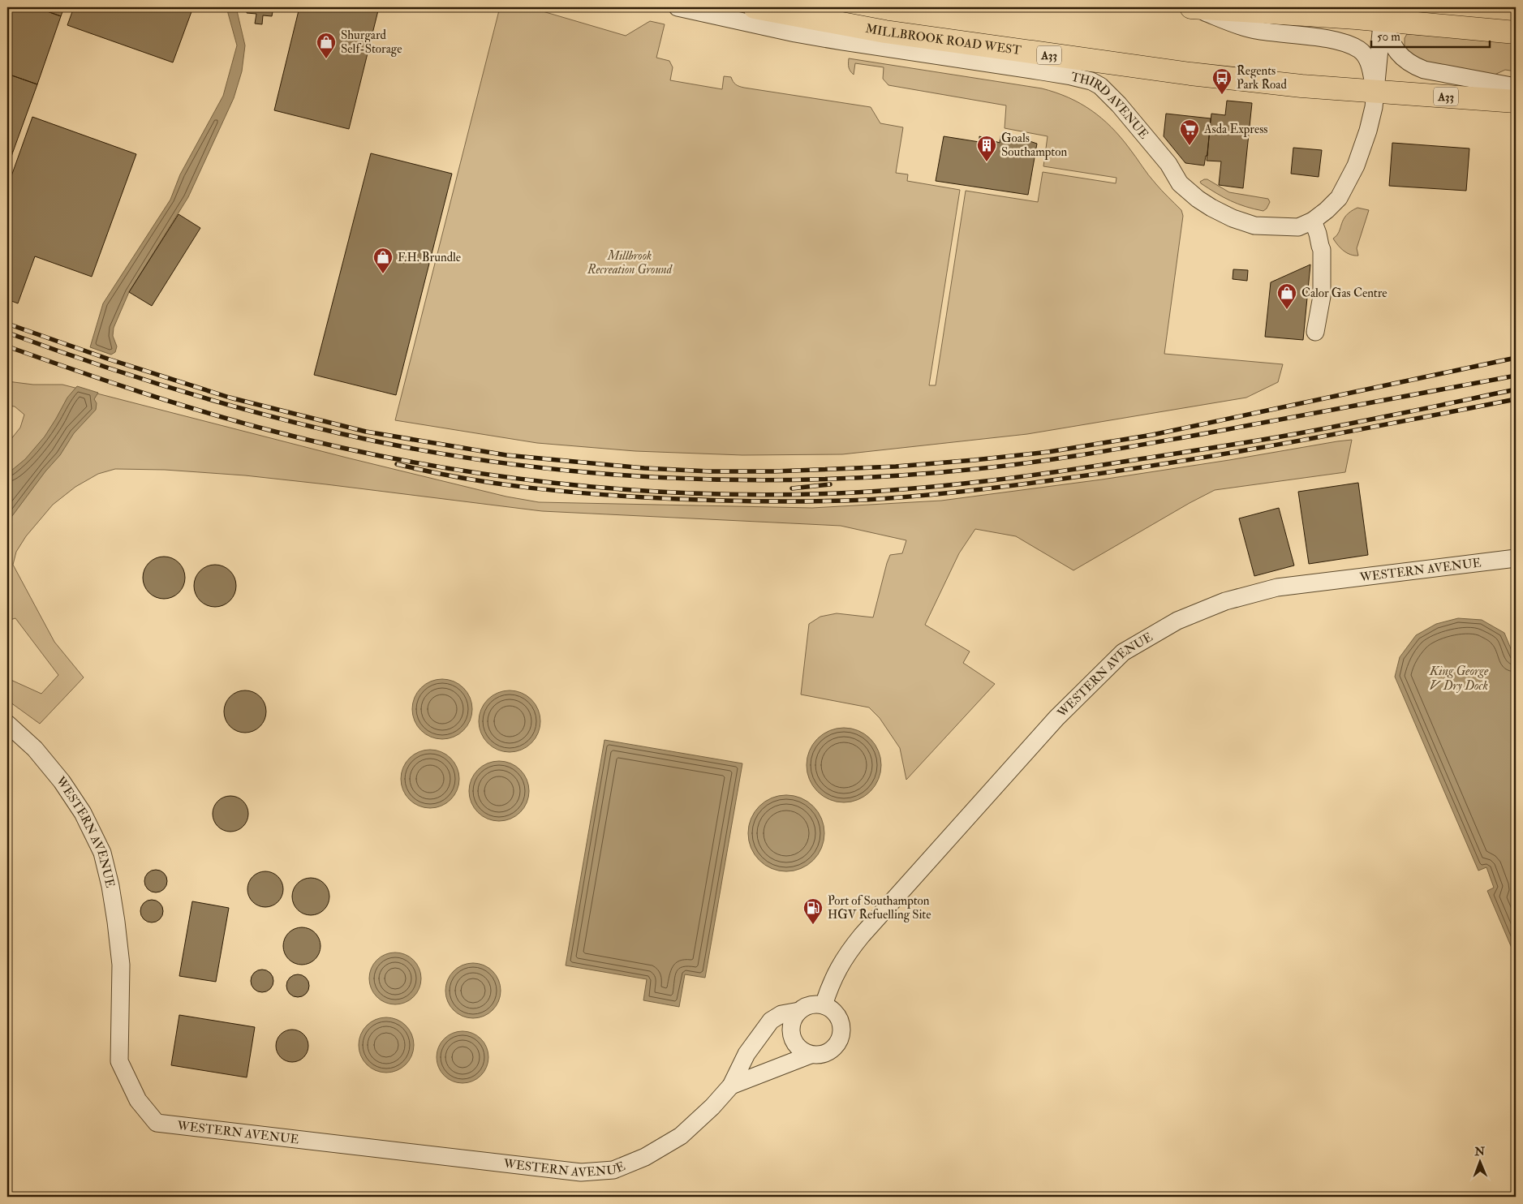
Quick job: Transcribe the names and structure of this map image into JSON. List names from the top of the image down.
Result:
{
  "streets": {
    "highway": ["MILLBROOK ROAD WEST", "A33"],
    "street": ["THIRD AVENUE", "WESTERN AVENUE"]
  },
  "crossings": [
    ["MILLBROOK ROAD WEST", "THIRD AVENUE"]
  ],
  "water": ["King George V Dry Dock"],
  "parks": ["Millbrook Recreation Ground"],
  "places": {
    "shop": ["Shurgard Self-Storage", "F.H. Brundle", "Calor Gas Centre"],
    "bus stop": ["Regents Park Road"],
    "supermarket": ["Asda Express"],
    "building": ["Goals Southampton"],
    "fuel station": ["Port of Southampton HGV Refuelling Site"]
  },
  "scale_bar": "50 m",
  "north": "top"
}
